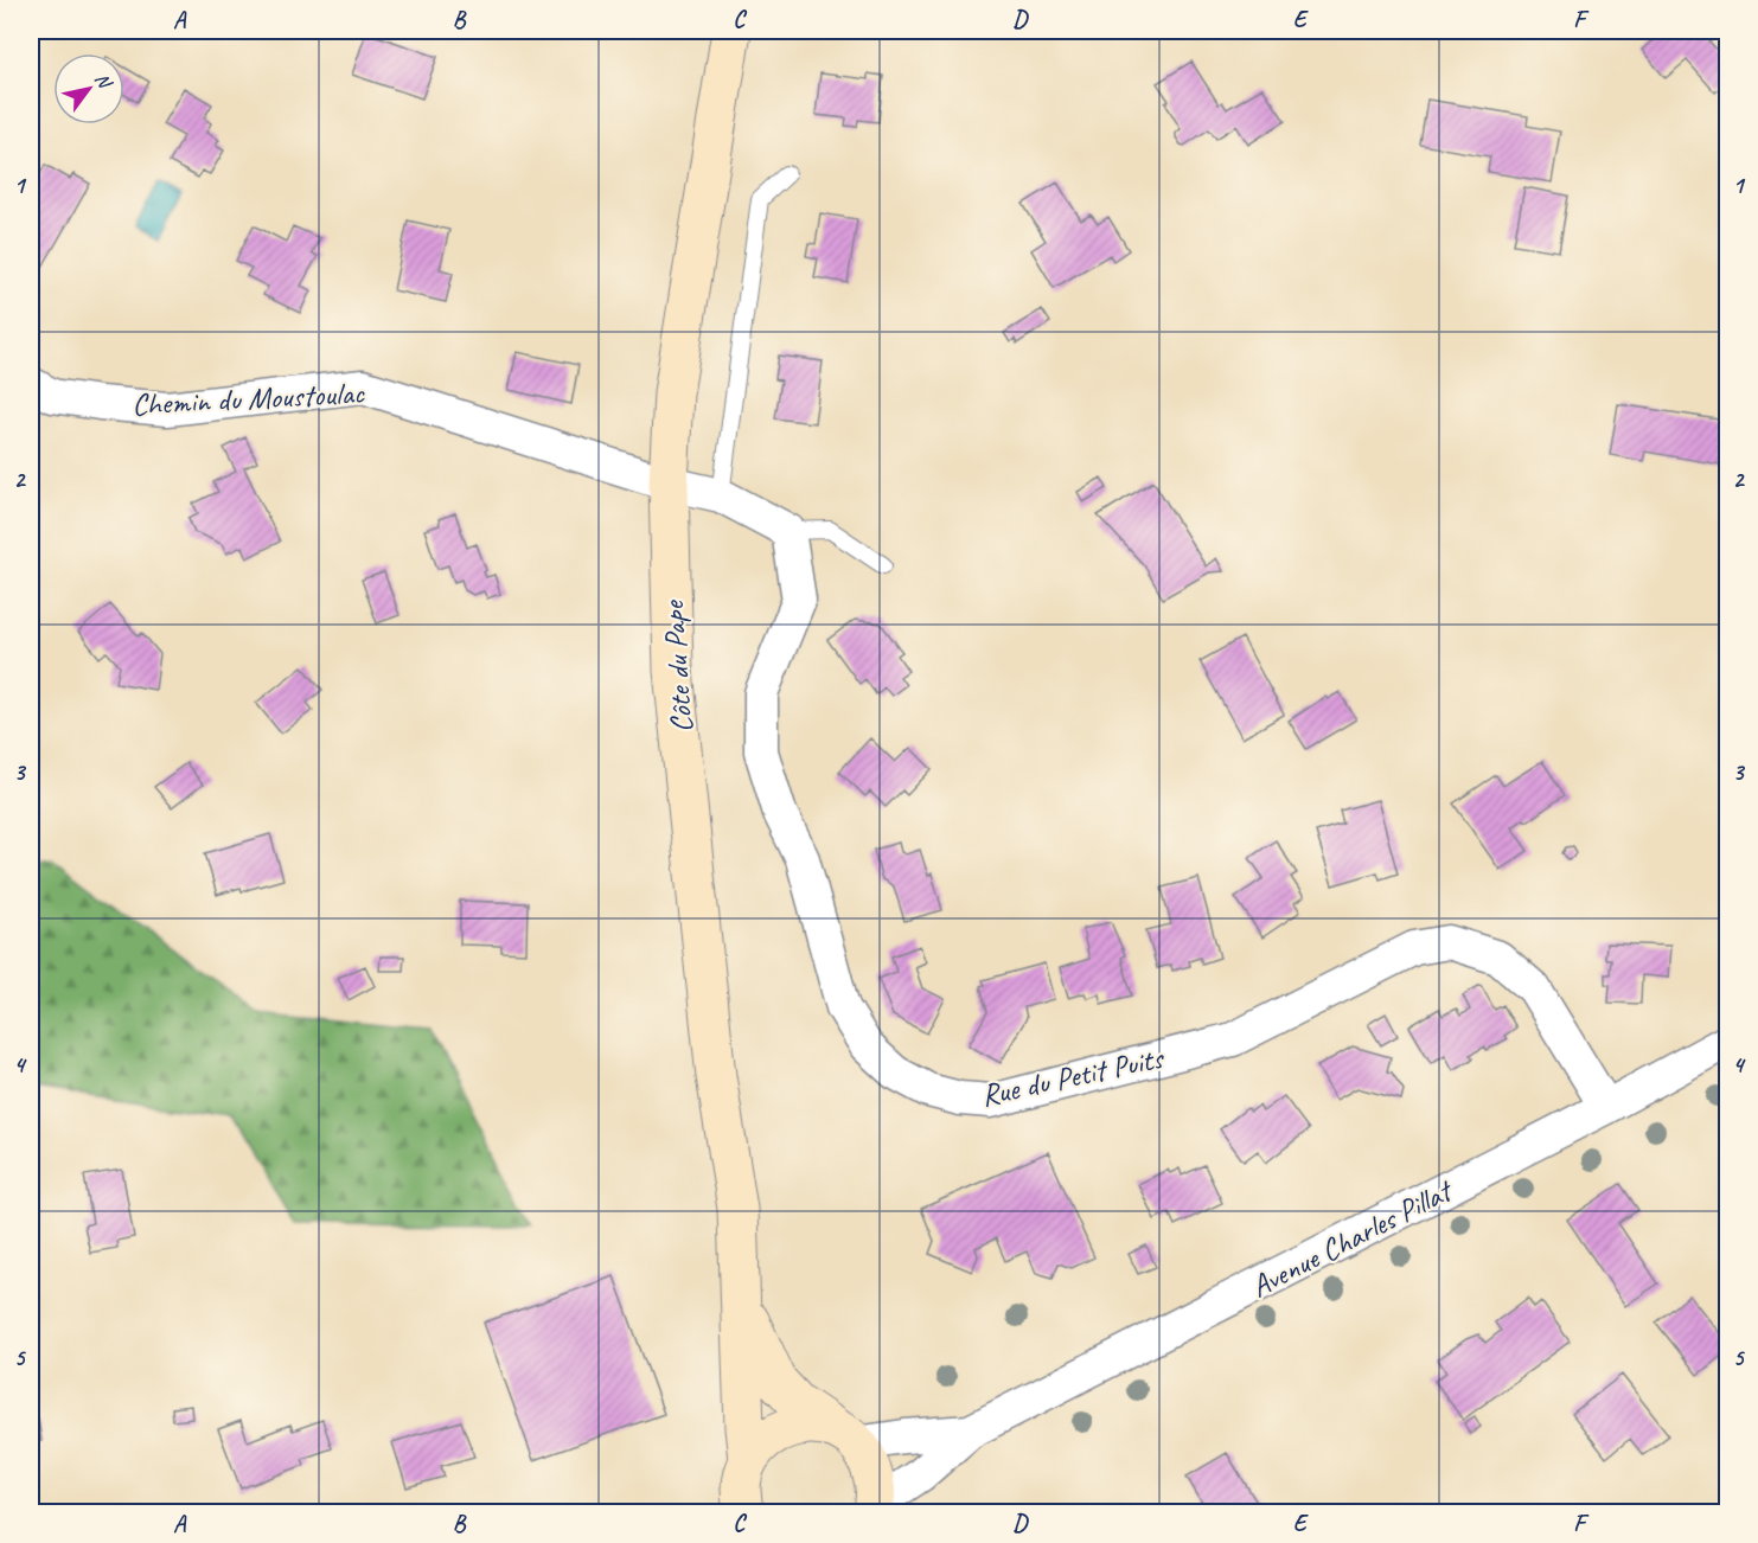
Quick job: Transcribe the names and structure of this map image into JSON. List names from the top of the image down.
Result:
{
  "streets": {
    "main road": ["Côte du Pape"],
    "street": ["Chemin du Moustoulac", "Rue du Petit Puits", "Avenue Charles Pillat"]
  },
  "crossings": [
    ["Chemin du Moustoulac", "Côte du Pape"],
    ["Côte du Pape", "Avenue Charles Pillat"],
    ["Rue du Petit Puits", "Avenue Charles Pillat"]
  ],
  "north": "top right",
  "grid": {
    "columns": [
      "A",
      "B",
      "C",
      "D",
      "E",
      "F"
    ],
    "rows": [
      "1",
      "2",
      "3",
      "4",
      "5"
    ]
  }
}
